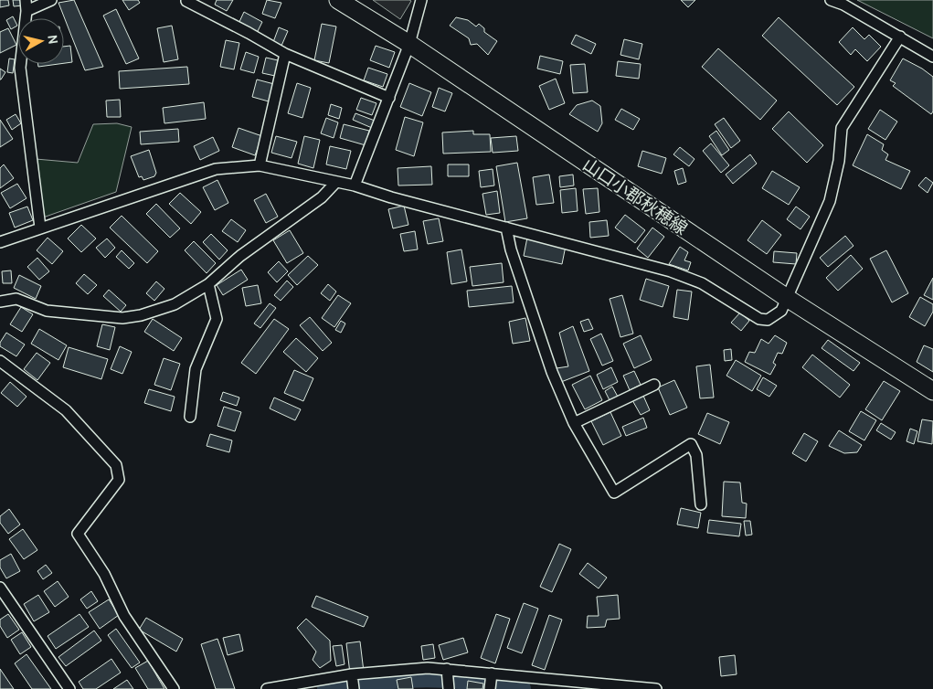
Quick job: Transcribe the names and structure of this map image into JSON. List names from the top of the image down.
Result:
{
  "streets": {
    "main road": ["山口小郡秋穂線"]
  },
  "north": "right"
}
